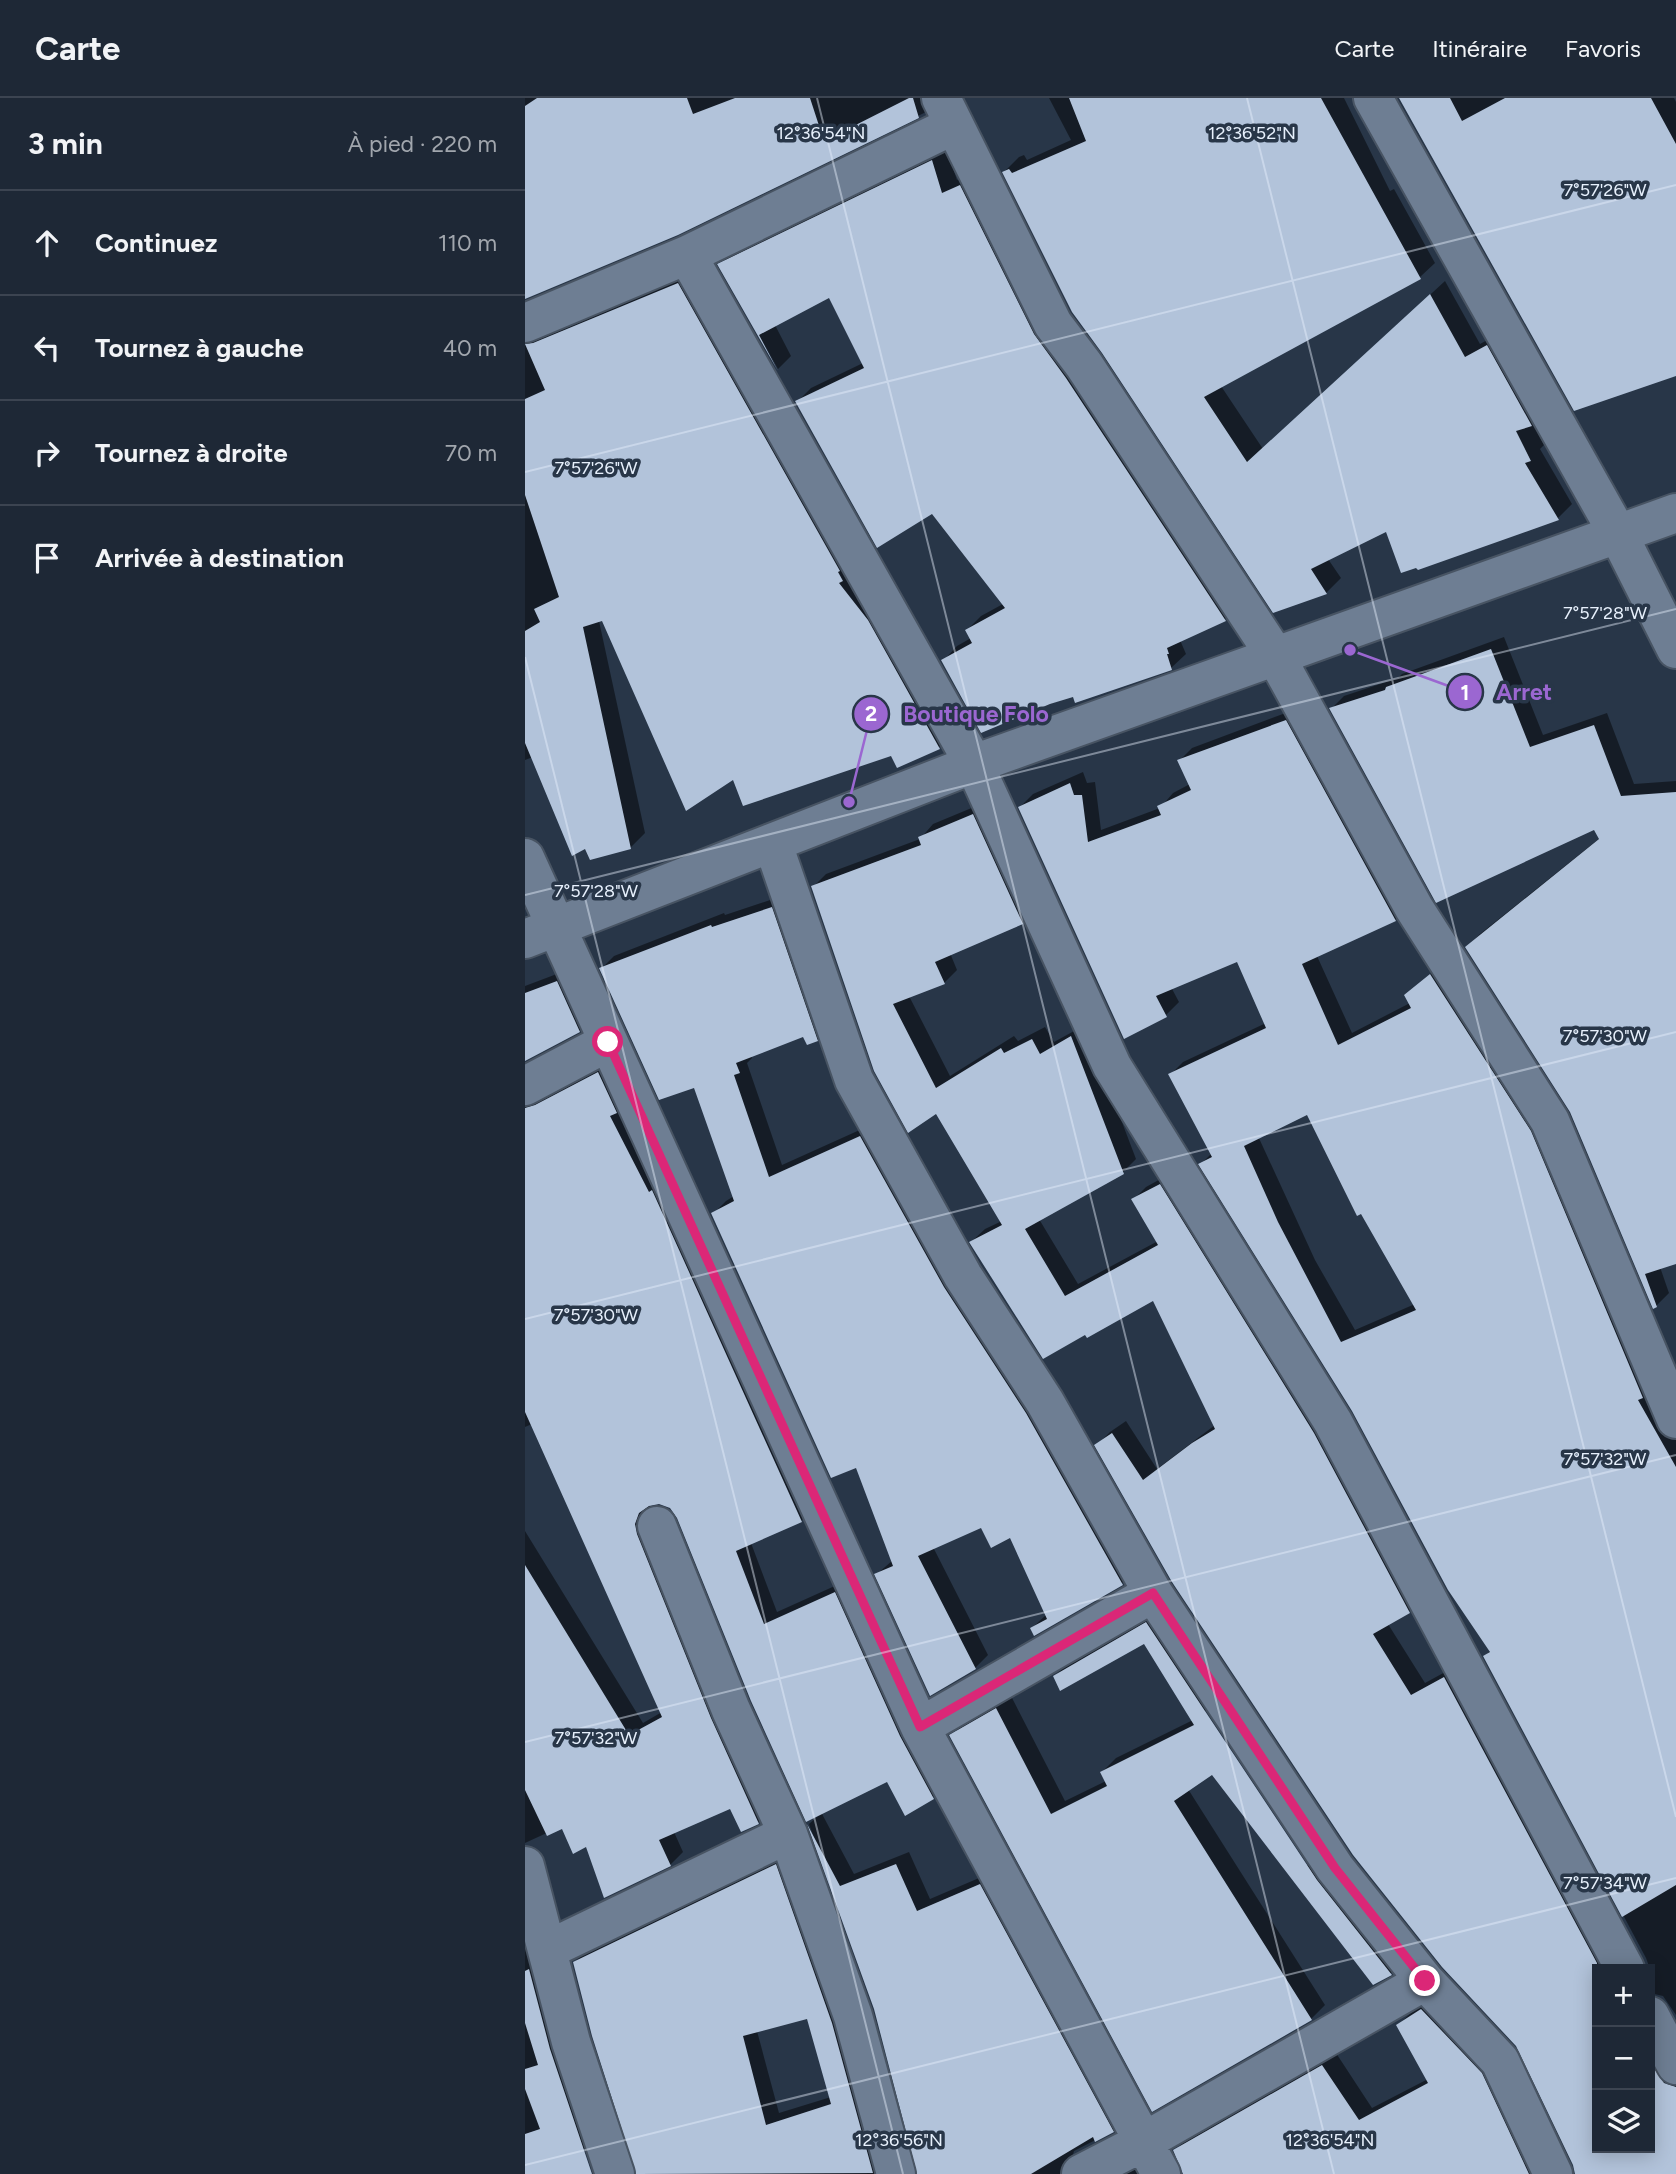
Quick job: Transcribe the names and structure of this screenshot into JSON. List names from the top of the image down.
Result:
{
  "places": ["Arret", "Boutique Folo"],
  "page": {
    "header": "Carte",
    "nav": ["Carte", "Itinéraire", "Favoris"],
    "heading": ["3 min", "À pied · 220 m"],
    "list": [
      ["Continuez", "110 m"],
      ["Tournez à gauche", "40 m"],
      ["Tournez à droite", "70 m"],
      "Arrivée à destination"
    ],
    "map_buttons": ["+", "−"]
  },
  "coordinates": [
    "12°36'54\"N",
    "12°36'52\"N",
    "7°57'26\"W",
    "7°57'28\"W",
    "7°57'30\"W",
    "7°57'32\"W",
    "7°57'34\"W",
    "12°36'56\"N"
  ]
}
